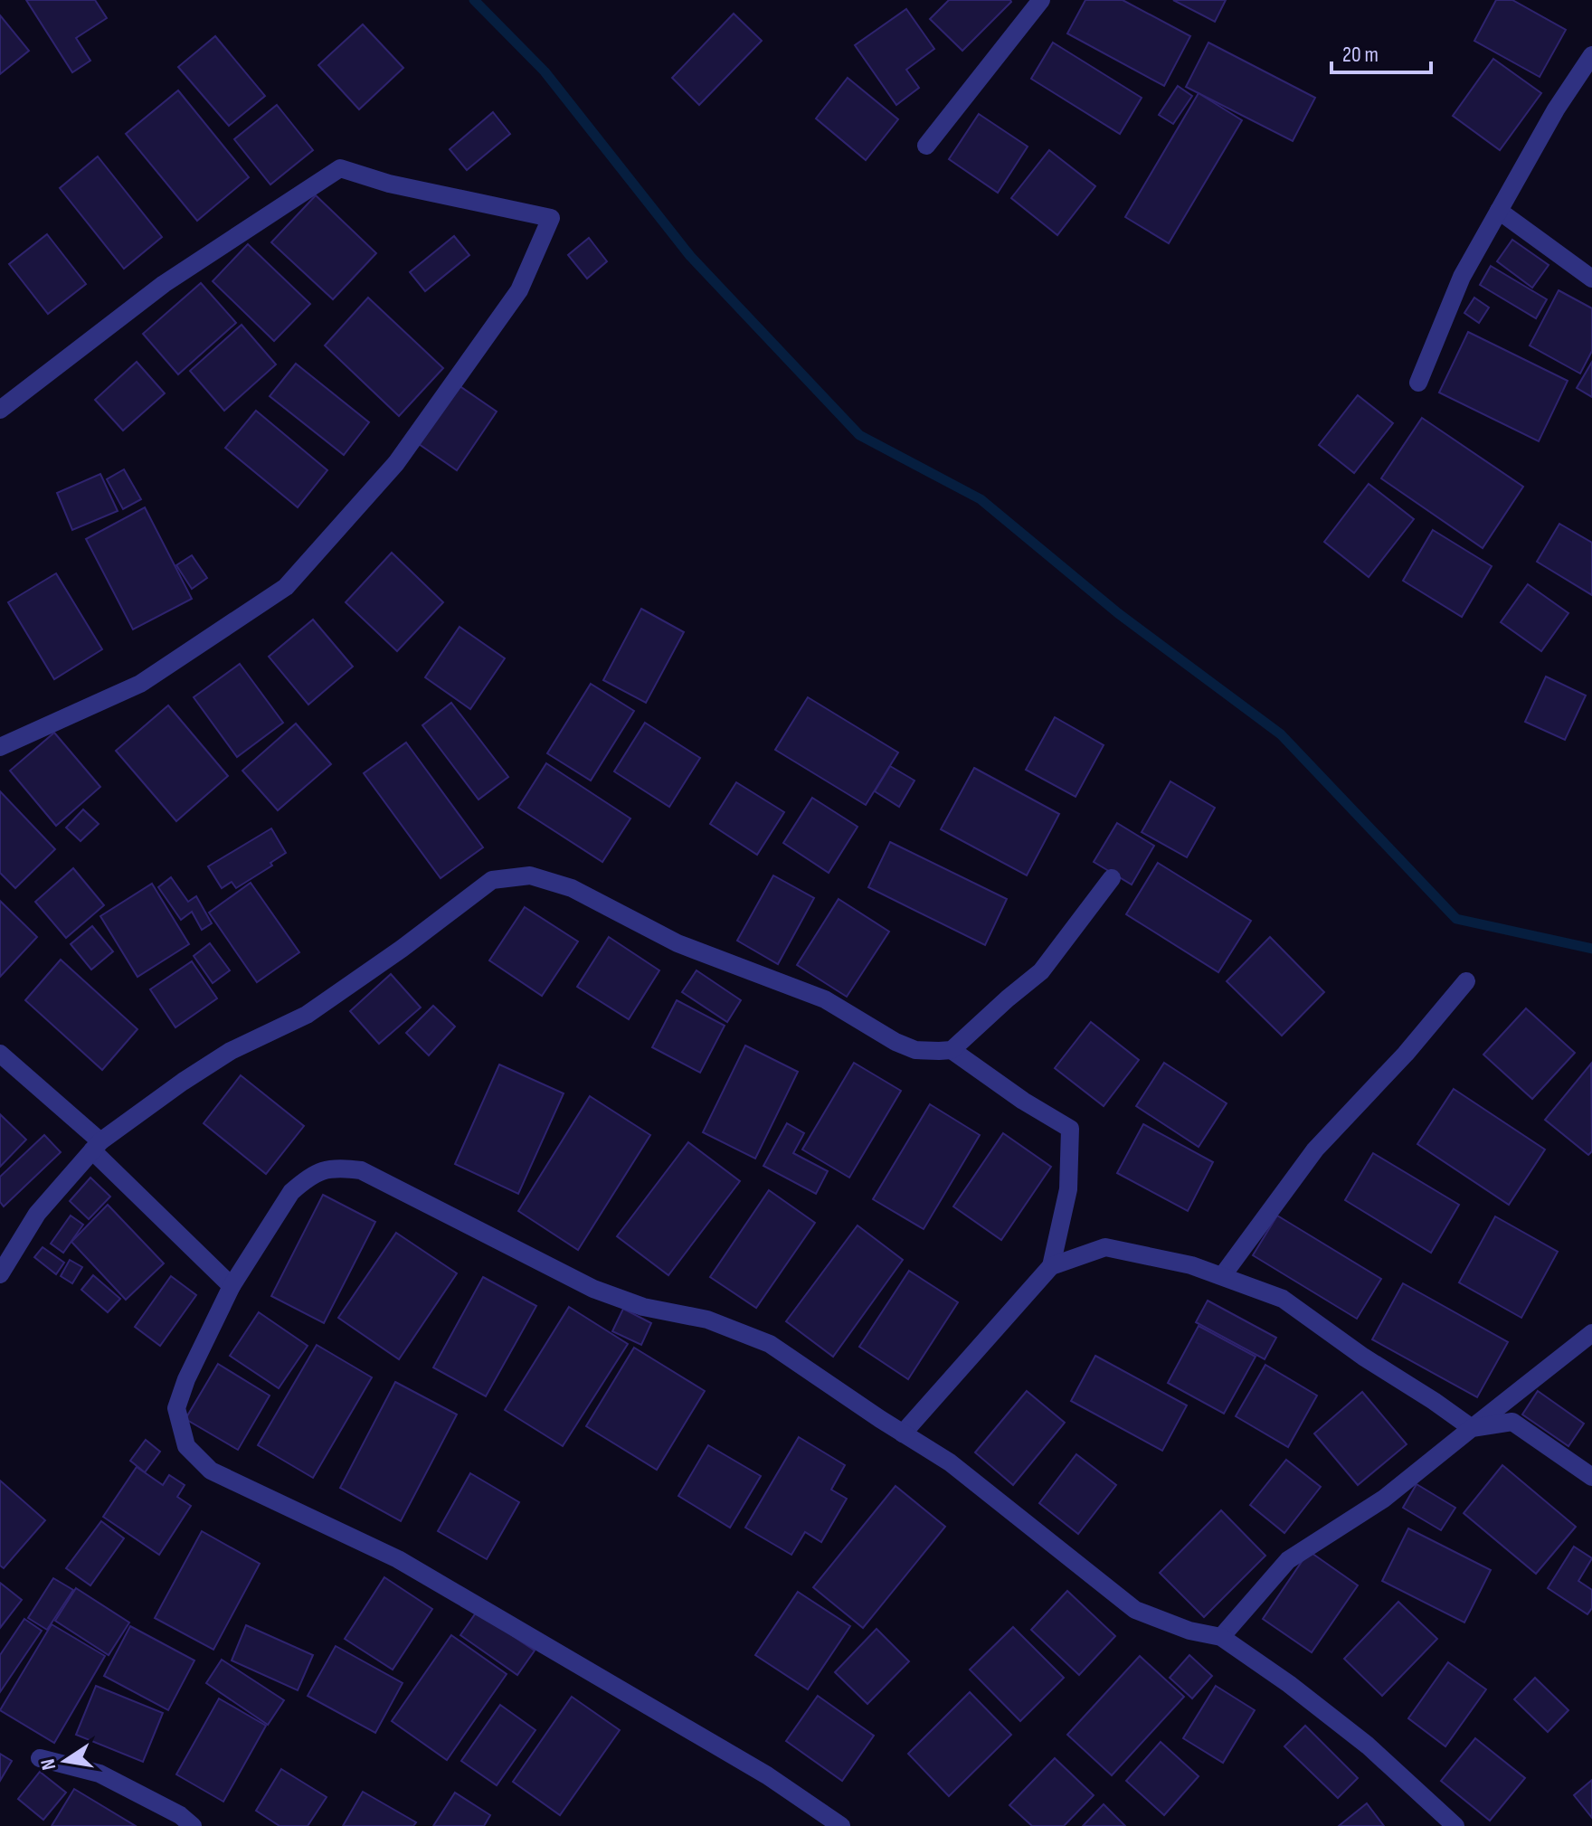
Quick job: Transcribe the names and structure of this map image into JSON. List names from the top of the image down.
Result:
{
  "scale_bar": "20 m",
  "north": "left"
}
